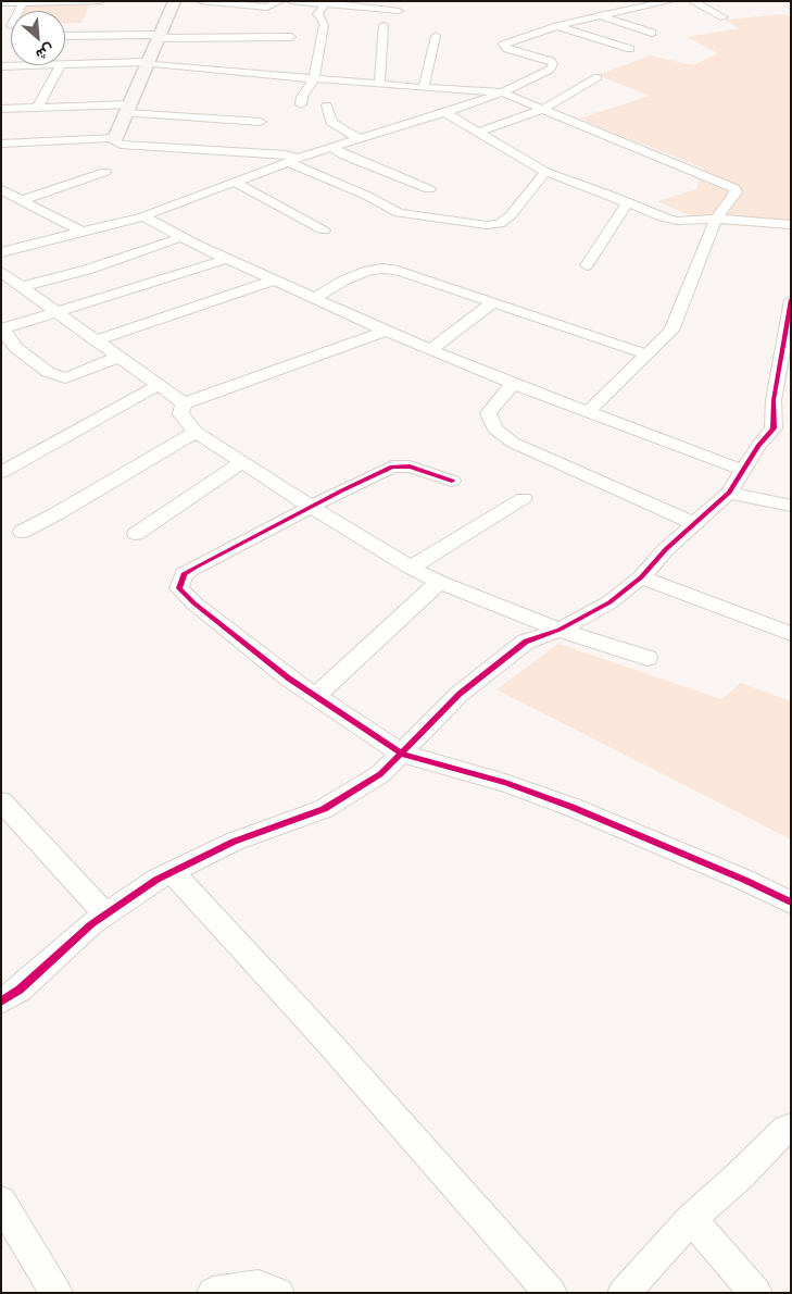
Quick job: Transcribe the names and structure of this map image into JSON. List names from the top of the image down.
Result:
{
  "north": "bottom right"
}
